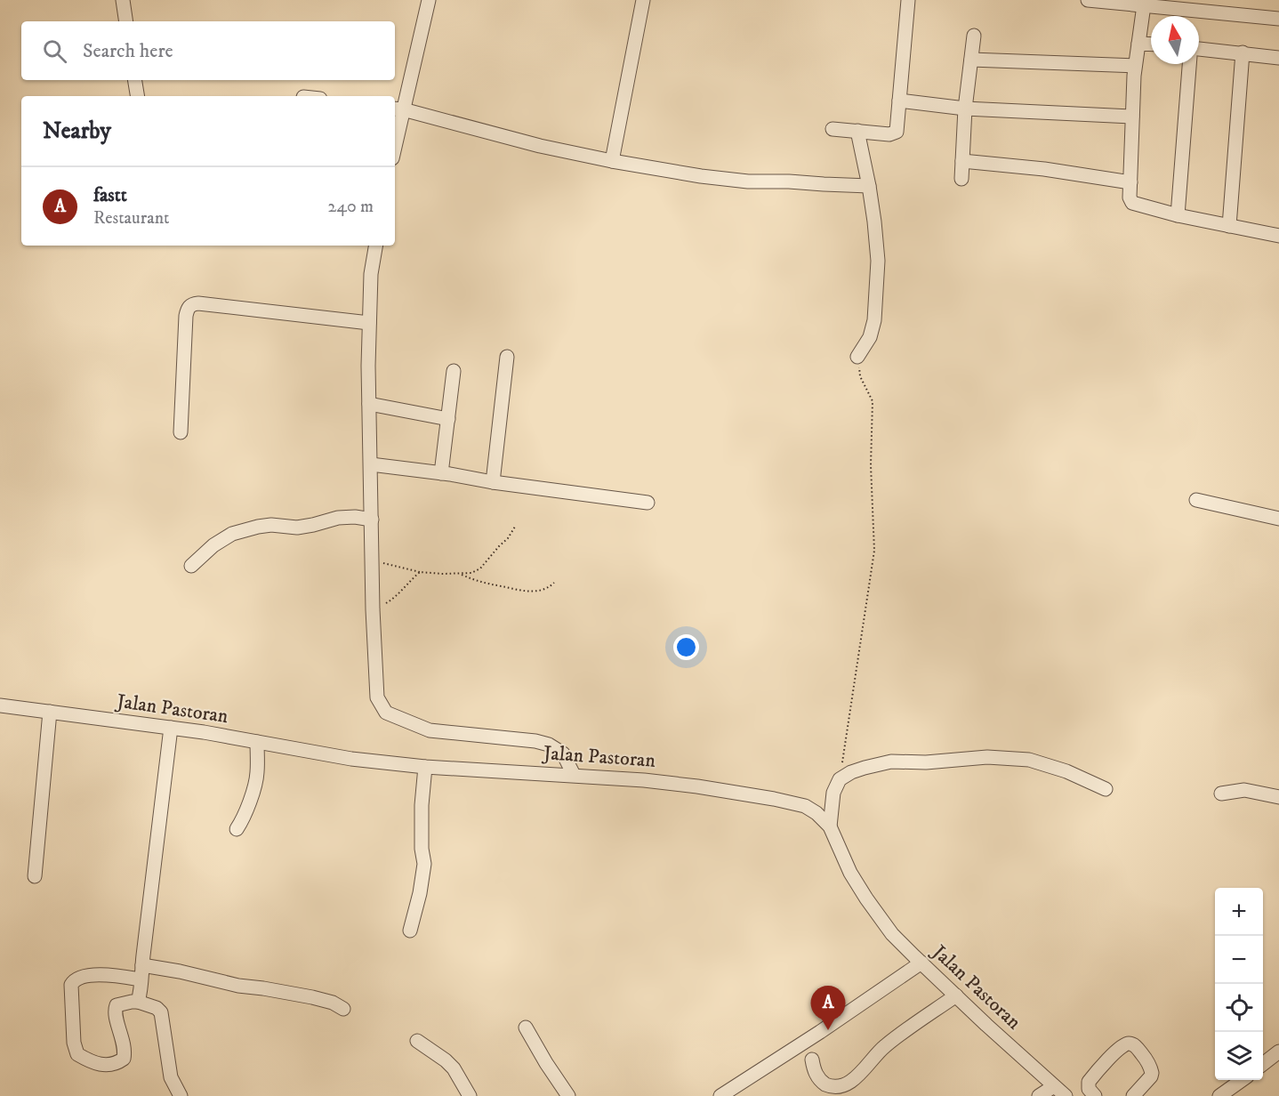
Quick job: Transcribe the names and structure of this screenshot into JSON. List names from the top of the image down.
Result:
{
  "streets": {
    "street": ["Jalan Pastoran"]
  },
  "north": "top",
  "page": {
    "search": "Search here",
    "heading": "Nearby",
    "list": [
      {
        "mark": "A",
        "name": "fastt",
        "note": "Restaurant",
        "value": "240 m"
      }
    ],
    "map_buttons": ["+", "−"],
    "pins": "A"
  }
}
